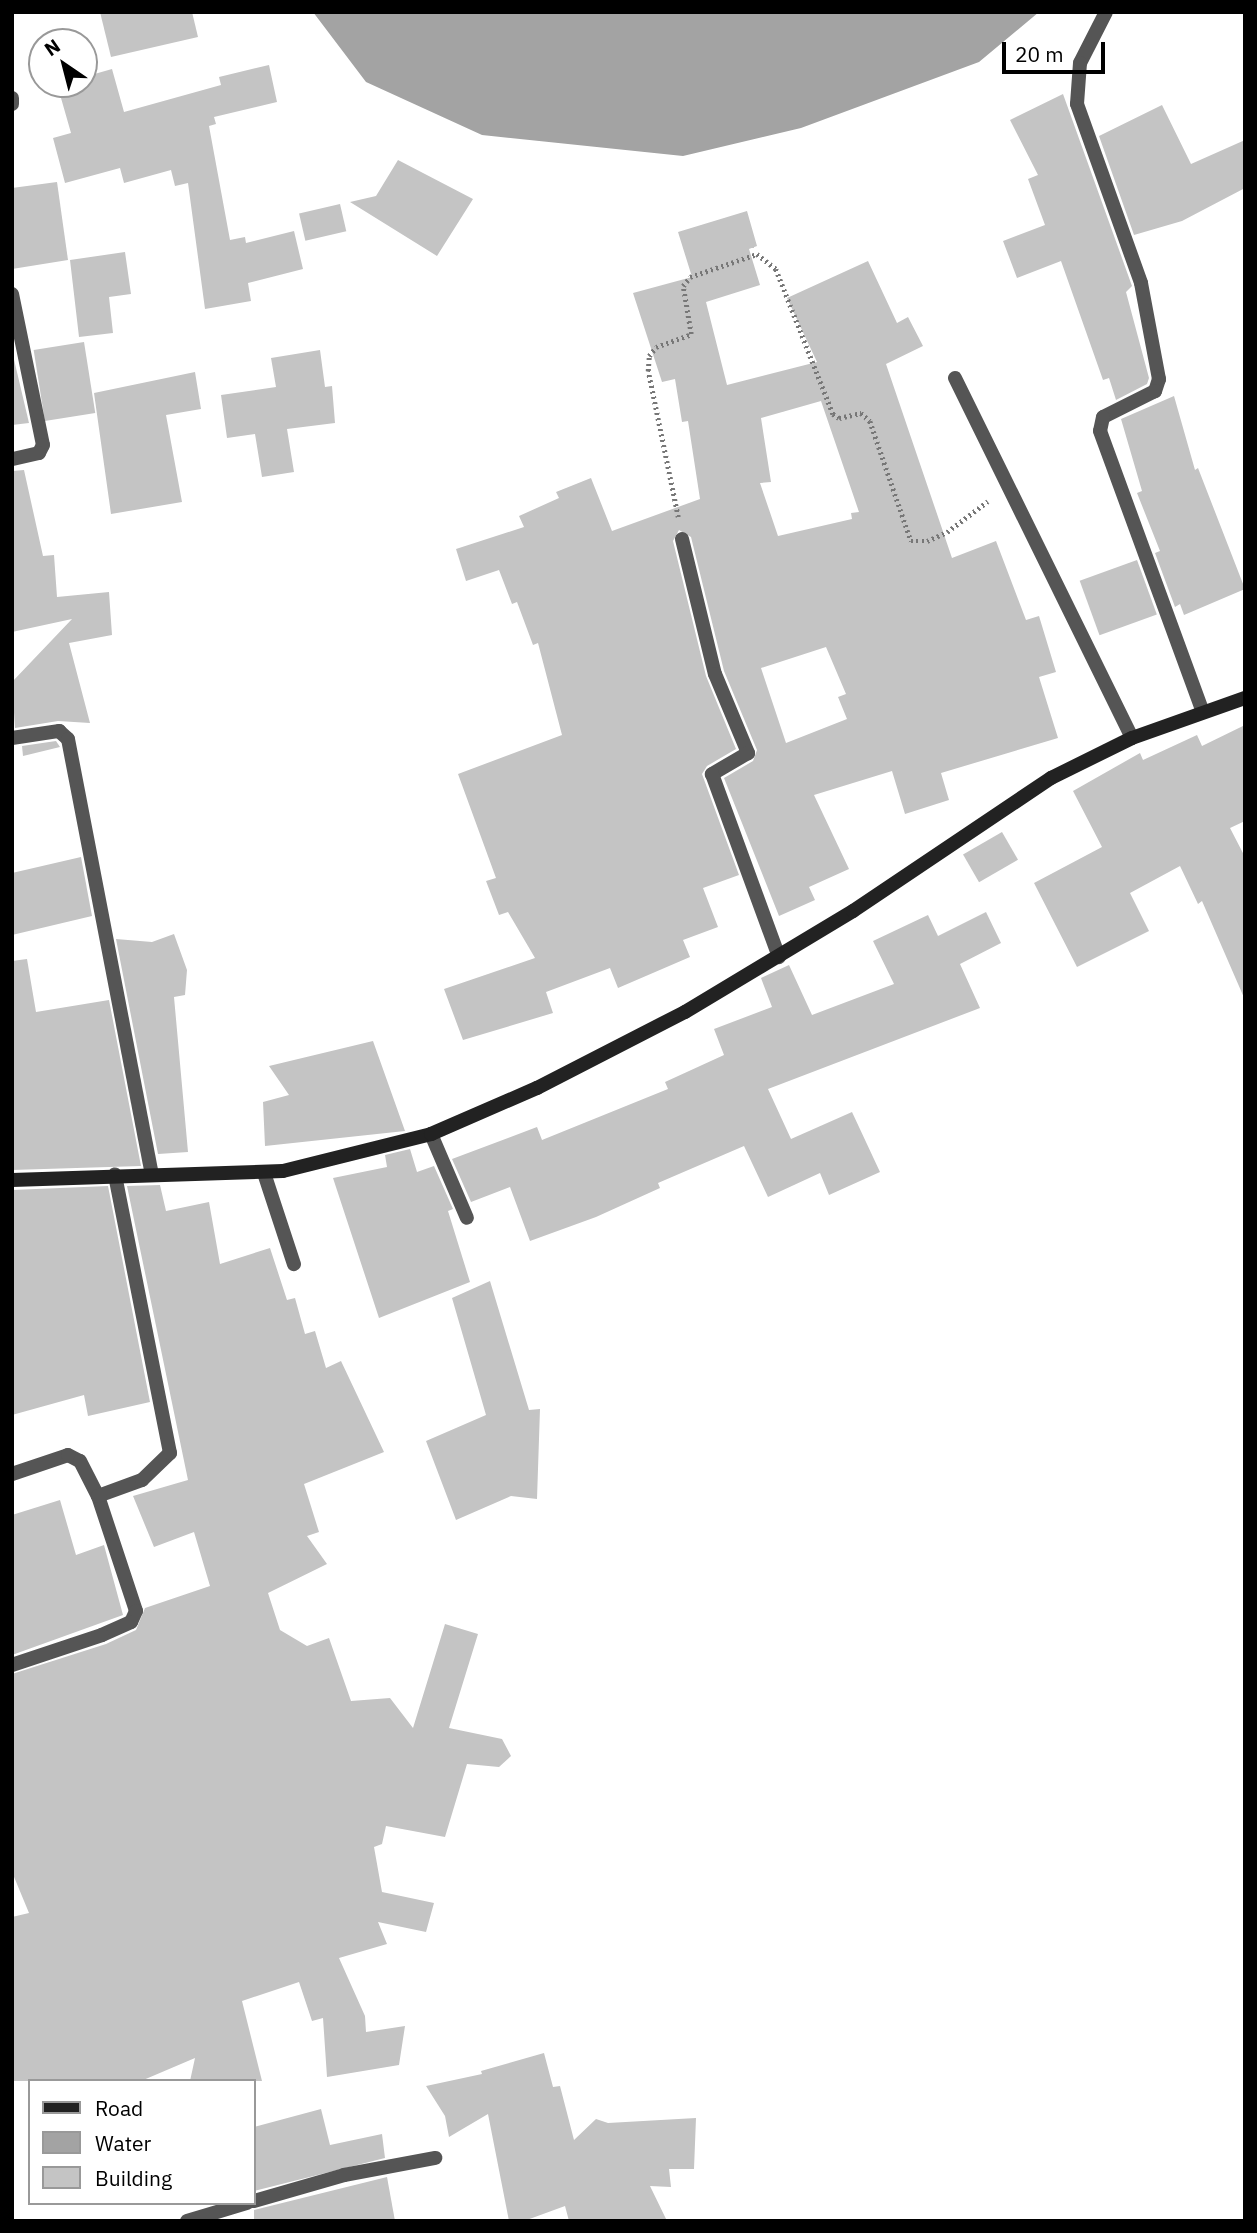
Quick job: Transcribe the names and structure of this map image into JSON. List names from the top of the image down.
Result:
{
  "legend": ["Road", "Water", "Building"],
  "scale_bar": "20 m",
  "north": "top left"
}
